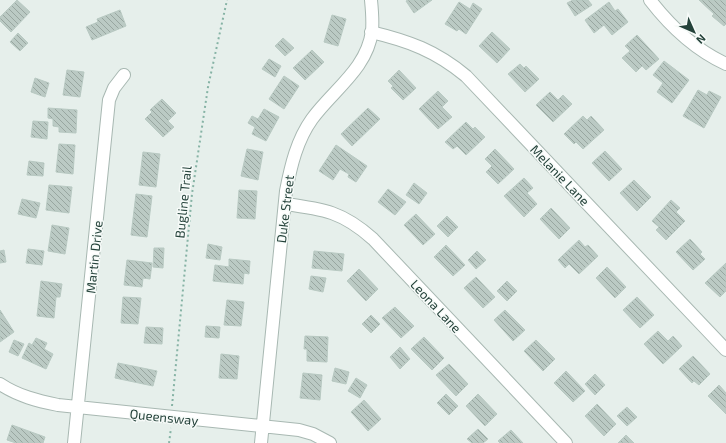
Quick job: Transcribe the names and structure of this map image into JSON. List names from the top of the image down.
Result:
{
  "streets": {
    "street": [
      "Melanie Lane",
      "Duke Street",
      "Martin Drive",
      "Leona Lane",
      "Queensway"
    ],
    "path": ["Bugline Trail"]
  },
  "crossings": [
    ["Melanie Lane", "Duke Street"],
    ["Duke Street", "Leona Lane"],
    ["Duke Street", "Queensway"],
    ["Martin Drive", "Queensway"]
  ],
  "north": "bottom right"
}
